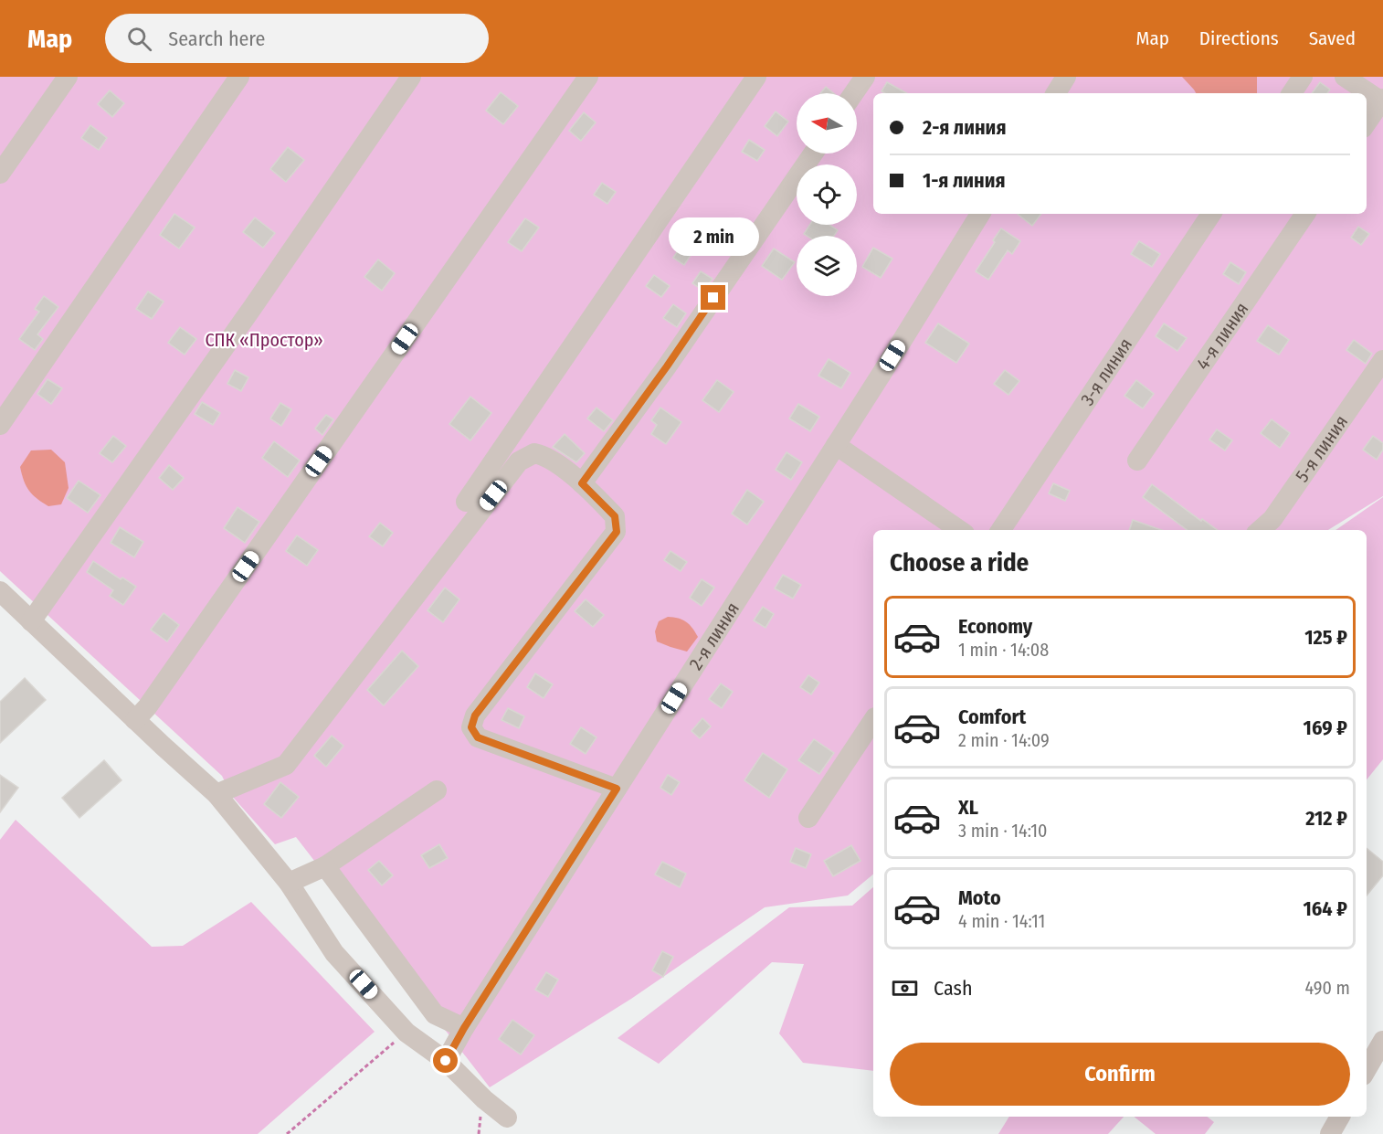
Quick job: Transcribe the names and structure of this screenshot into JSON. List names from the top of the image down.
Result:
{
  "streets": {
    "street": [
      "4-я линия",
      "3-я линия",
      "5-я линия",
      "2-я линия"
    ]
  },
  "parks": ["СПК «Простор»"],
  "north": "left",
  "page": {
    "header": "Map",
    "search": "Search here",
    "nav": ["Map", "Directions", "Saved"],
    "banner": ["2-я линия", "1-я линия"],
    "bubble": "2 min",
    "heading": "Choose a ride",
    "list": [
      {
        "name": "Economy",
        "note": "1 min · 14:08",
        "value": "125 ₽"
      },
      {
        "name": "Comfort",
        "note": "2 min · 14:09",
        "value": "169 ₽"
      },
      {
        "name": "XL",
        "note": "3 min · 14:10",
        "value": "212 ₽"
      },
      {
        "name": "Moto",
        "note": "4 min · 14:11",
        "value": "164 ₽"
      }
    ],
    "pay": ["Cash", "490 m"],
    "buttons": "Confirm"
  }
}
